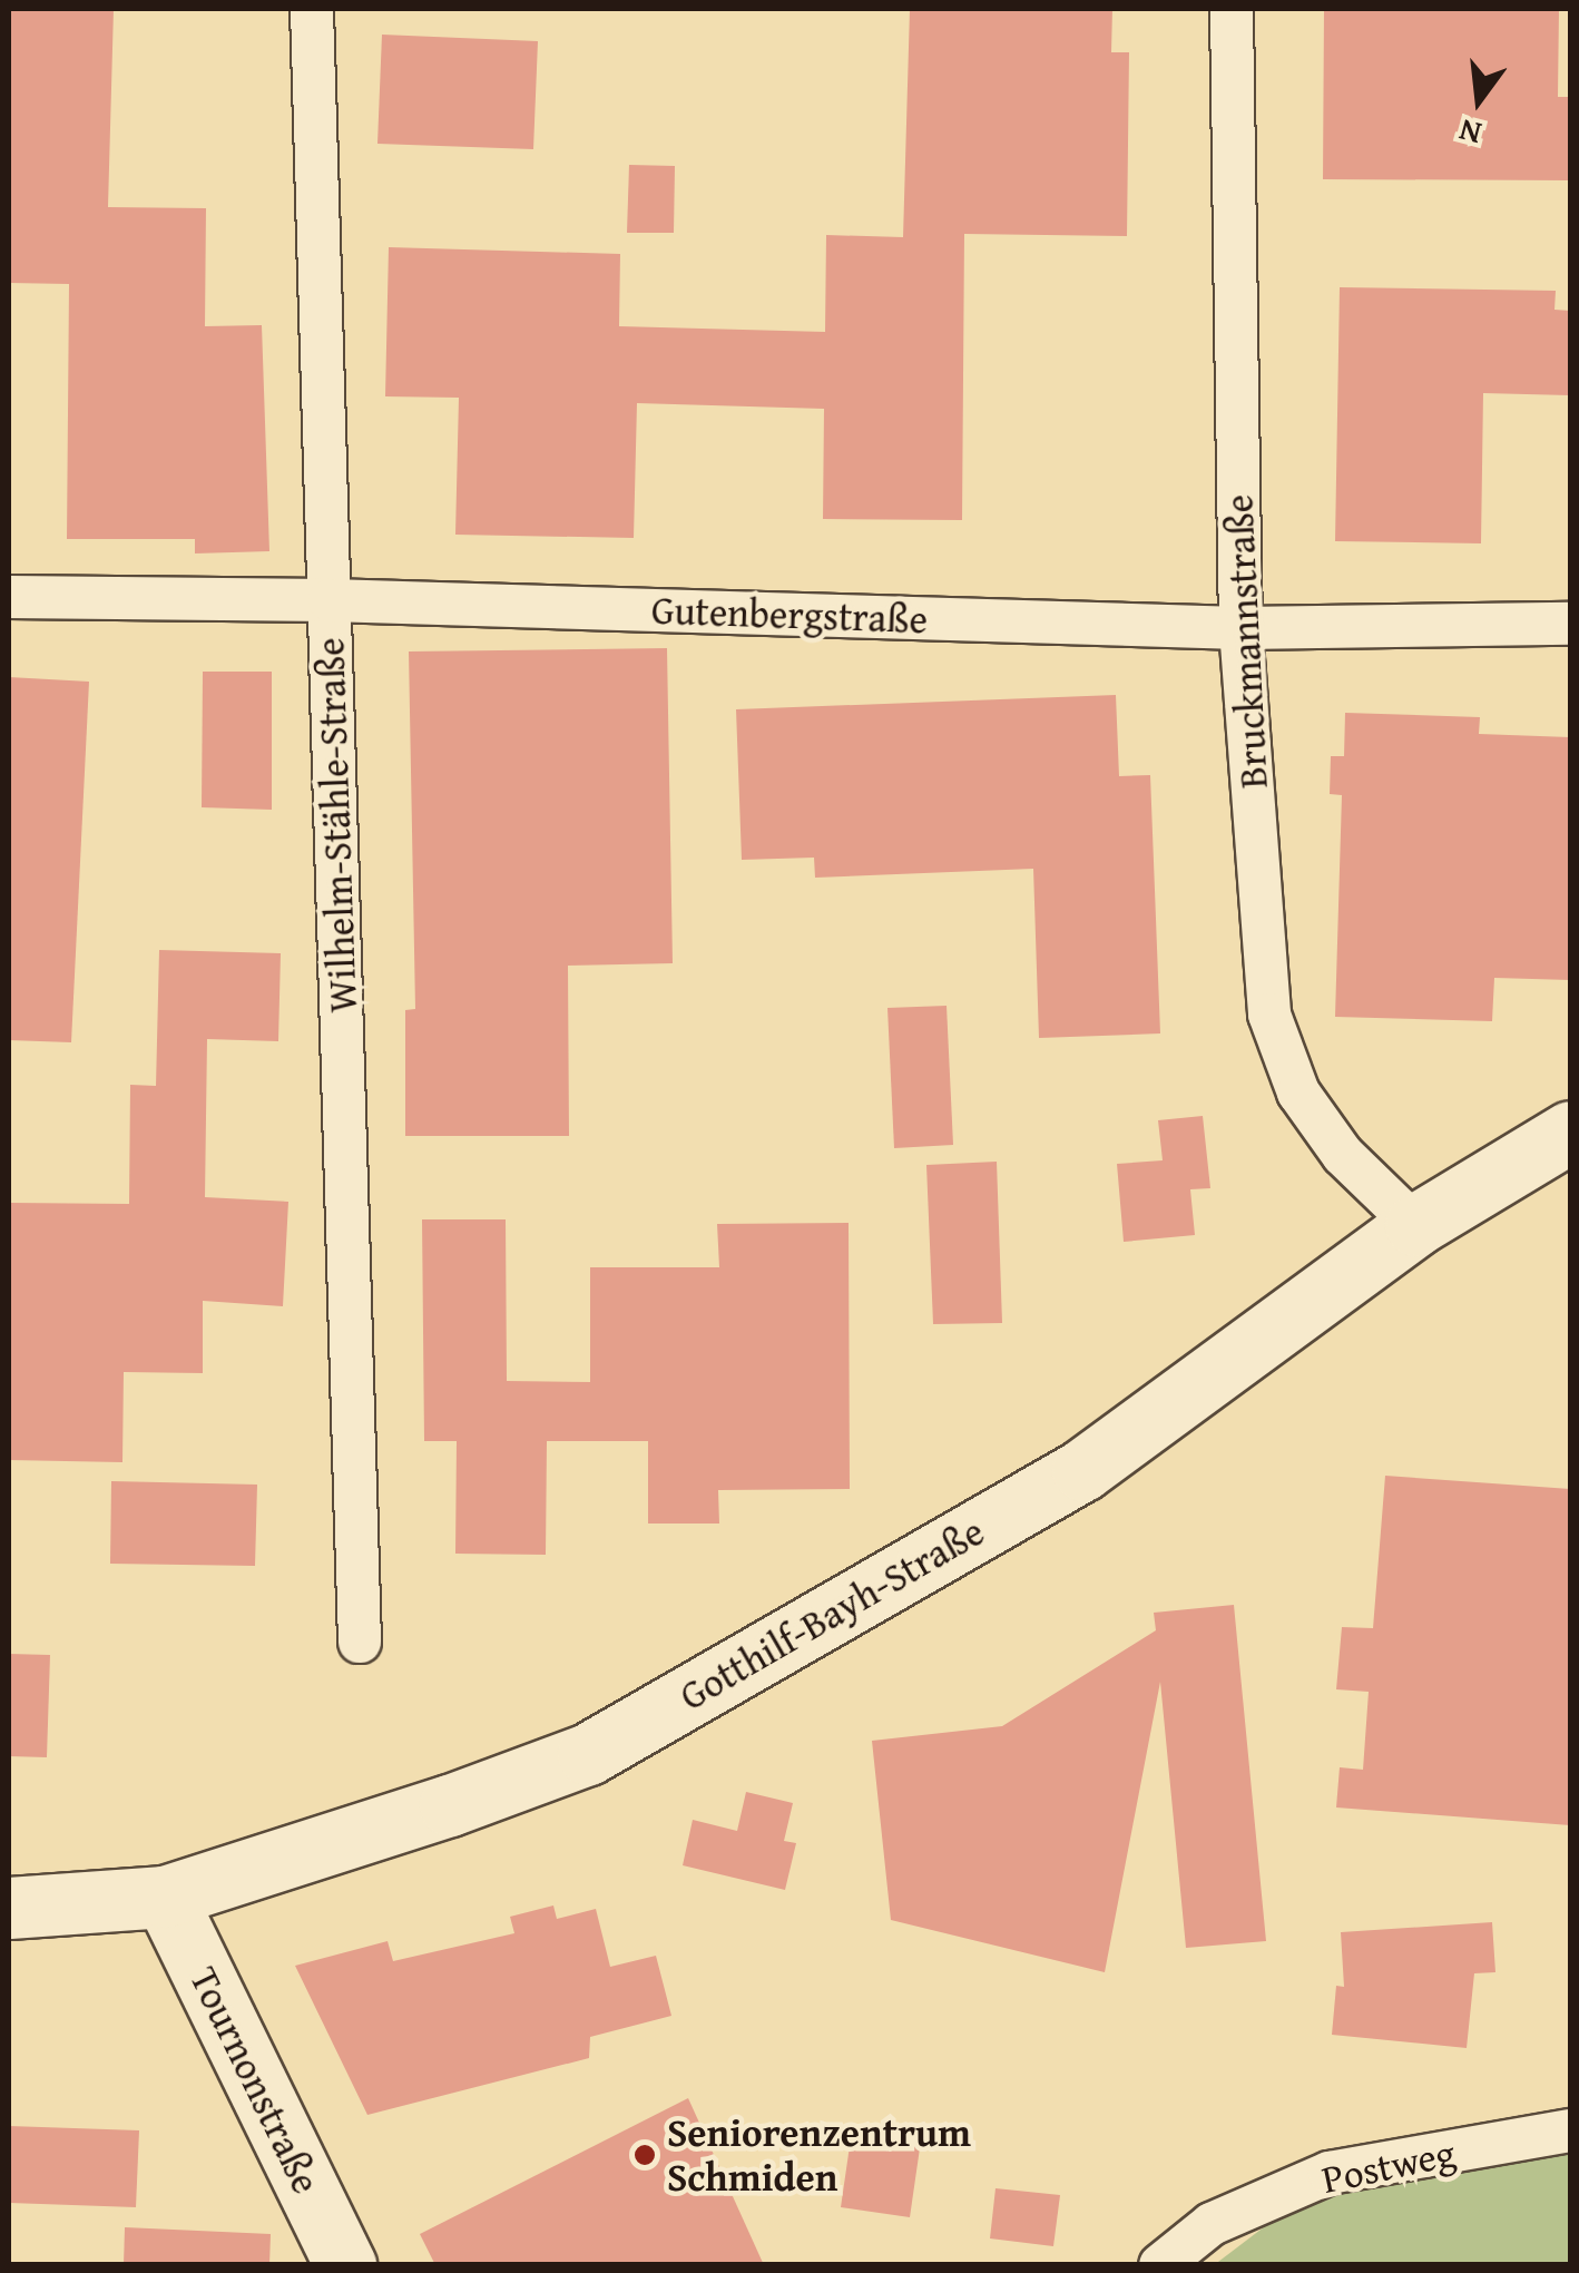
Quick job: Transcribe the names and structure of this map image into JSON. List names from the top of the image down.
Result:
{
  "streets": {
    "street": [
      "Gutenbergstraße",
      "Bruckmannstraße",
      "Wilhelm-Stähle-Straße",
      "Gotthilf-Bayh-Straße",
      "Tournonstraße",
      "Postweg"
    ]
  },
  "crossings": [
    ["Gutenbergstraße", "Bruckmannstraße"],
    ["Gutenbergstraße", "Wilhelm-Stähle-Straße"],
    ["Bruckmannstraße", "Gotthilf-Bayh-Straße"],
    ["Gotthilf-Bayh-Straße", "Tournonstraße"]
  ],
  "places": ["Seniorenzentrum Schmiden"],
  "north": "bottom"
}
